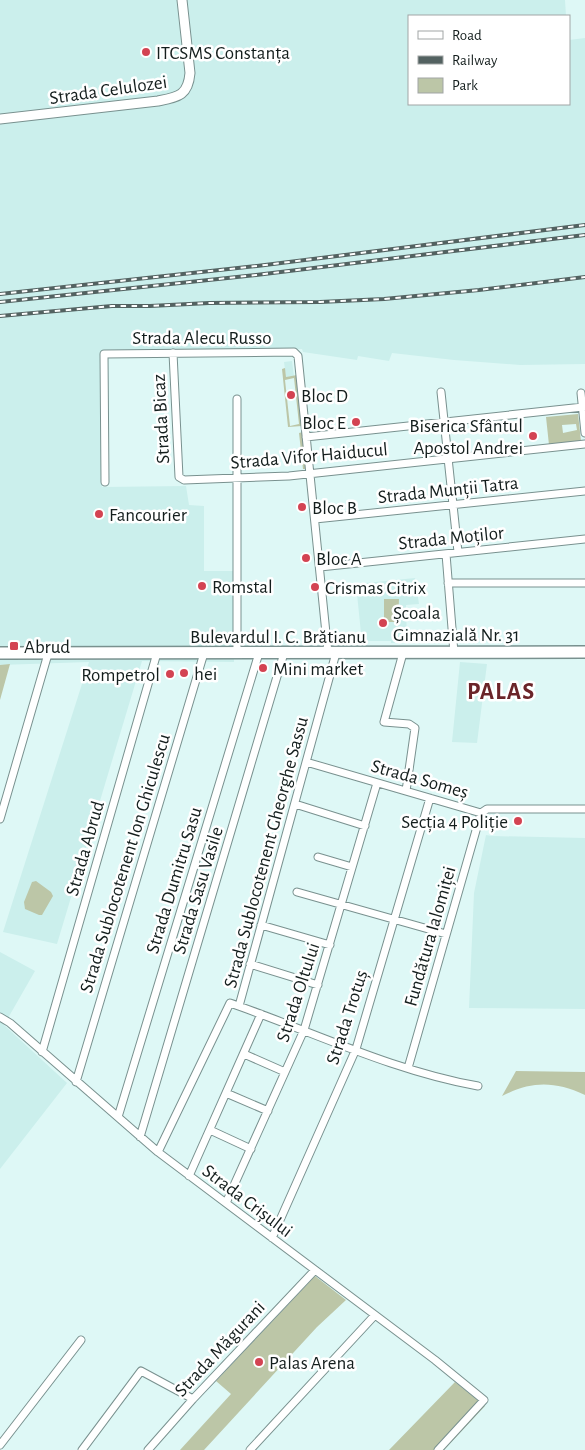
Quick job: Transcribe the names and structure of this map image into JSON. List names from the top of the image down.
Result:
{
  "streets": {
    "main road": ["Bulevardul I. C. Brătianu"],
    "street": [
      "Strada Celulozei",
      "Strada Alecu Russo",
      "Strada Bicaz",
      "Strada Vifor Haiducul",
      "Strada Munții Tatra",
      "Strada Moților",
      "Strada Someș",
      "Strada Abrud",
      "Strada Sublocotenent Gheorghe Sassu",
      "Strada Sublocotenent Ion Ghiculescu",
      "Strada Dumitru Sasu",
      "Strada Sasu Vasile",
      "Fundătura Ialomiței",
      "Strada Oltului",
      "Strada Trotuș",
      "Strada Crișului",
      "Strada Măgurani"
    ]
  },
  "crossings": [
    ["Strada Alecu Russo", "Strada Bicaz"],
    ["Strada Bicaz", "Strada Vifor Haiducul"],
    ["Bulevardul I. C. Brătianu", "Strada Abrud"],
    ["Bulevardul I. C. Brătianu", "Strada Sublocotenent Gheorghe Sassu"],
    ["Bulevardul I. C. Brătianu", "Strada Sublocotenent Ion Ghiculescu"],
    ["Bulevardul I. C. Brătianu", "Strada Dumitru Sasu"],
    ["Bulevardul I. C. Brătianu", "Strada Sasu Vasile"],
    ["Strada Someș", "Strada Sublocotenent Gheorghe Sassu"],
    ["Strada Someș", "Fundătura Ialomiței"],
    ["Strada Someș", "Strada Oltului"],
    ["Strada Someș", "Strada Trotuș"],
    ["Strada Abrud", "Strada Crișului"],
    ["Strada Sublocotenent Gheorghe Sassu", "Strada Crișului"],
    ["Strada Sublocotenent Ion Ghiculescu", "Strada Crișului"],
    ["Strada Dumitru Sasu", "Strada Crișului"],
    ["Strada Sasu Vasile", "Strada Crișului"],
    ["Strada Oltului", "Strada Crișului"],
    ["Strada Trotuș", "Strada Crișului"],
    ["Strada Crișului", "Strada Măgurani"]
  ],
  "districts": ["PALAS"],
  "places": {
    "other": [
      "ITCSMS Constanța",
      "Bloc D",
      "Bloc E",
      "Biserica Sfântul Apostol Andrei",
      "Bloc B",
      "Fancourier",
      "Bloc A",
      "Romstal",
      "Crismas Citrix",
      "Școala Gimnazială Nr. 31",
      "Mini market",
      "hei",
      "Rompetrol",
      "Secția 4 Poliție",
      "Palas Arena"
    ],
    "transit": ["Abrud"]
  },
  "legend": ["Road", "Railway", "Park"]
}
